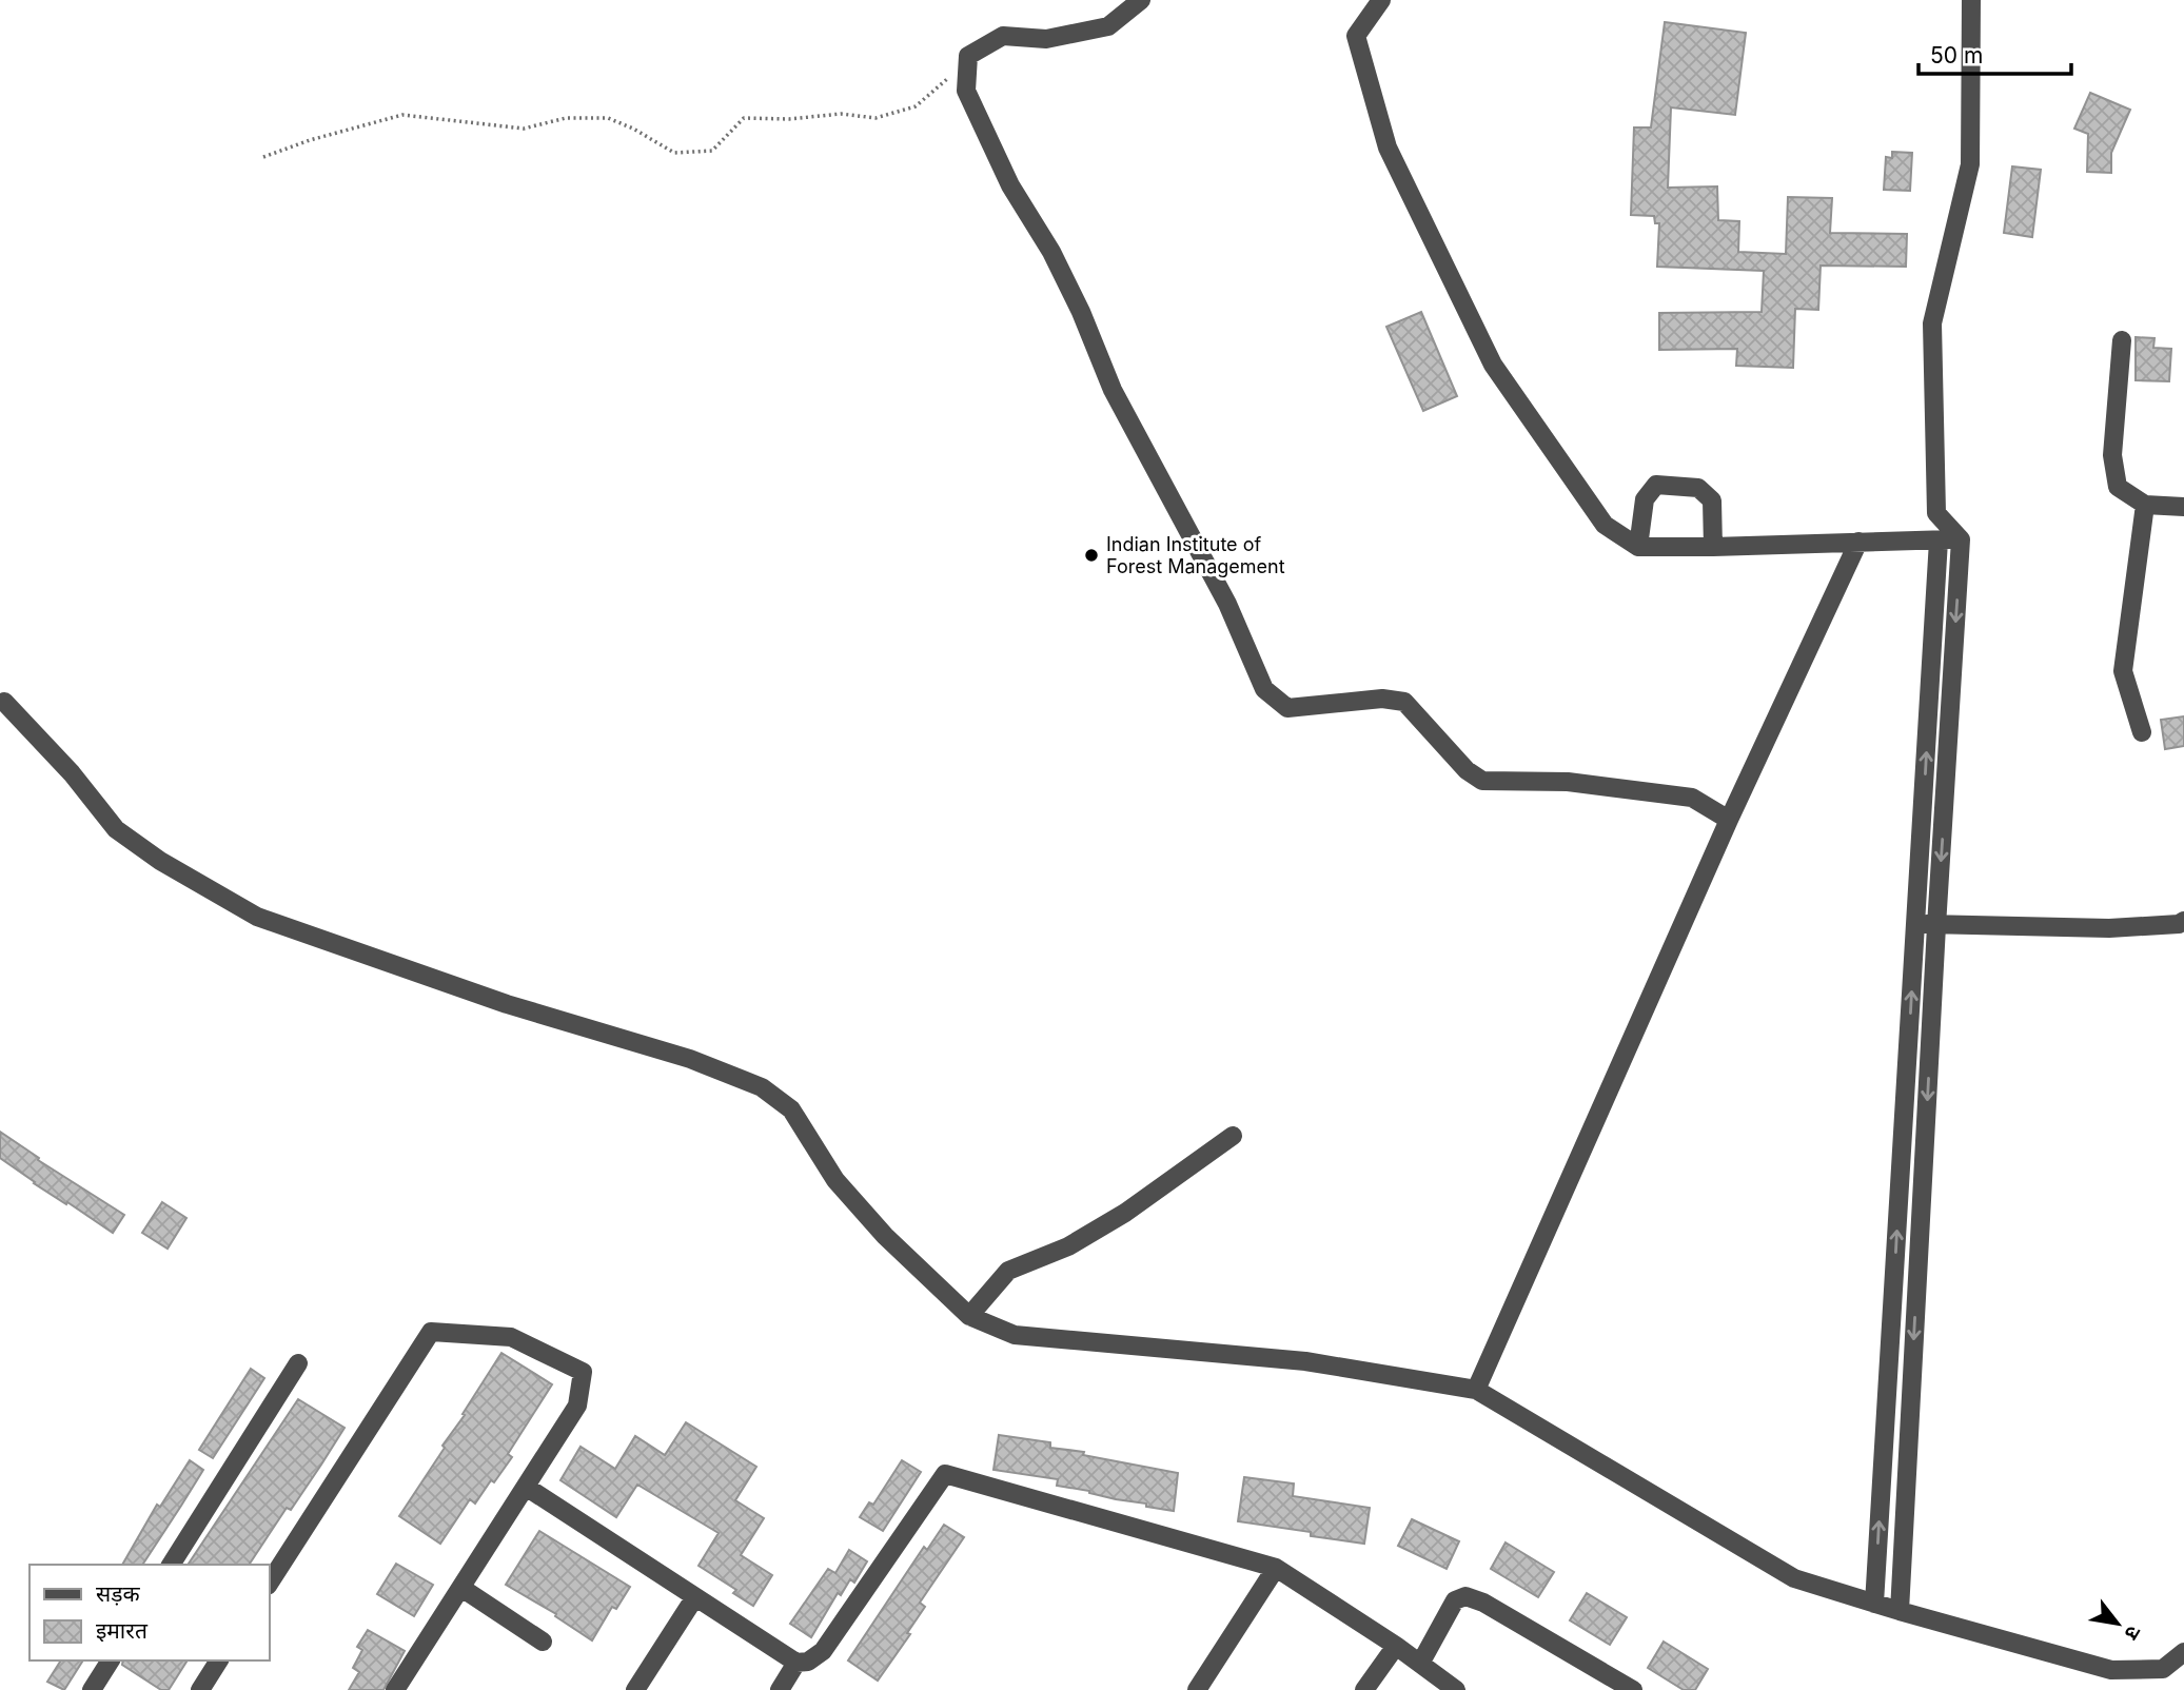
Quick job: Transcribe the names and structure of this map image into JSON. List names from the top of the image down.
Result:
{
  "places": ["Indian Institute of Forest Management"],
  "legend": ["सड़क", "इमारत"],
  "scale_bar": "50 m",
  "north": "bottom right"
}
